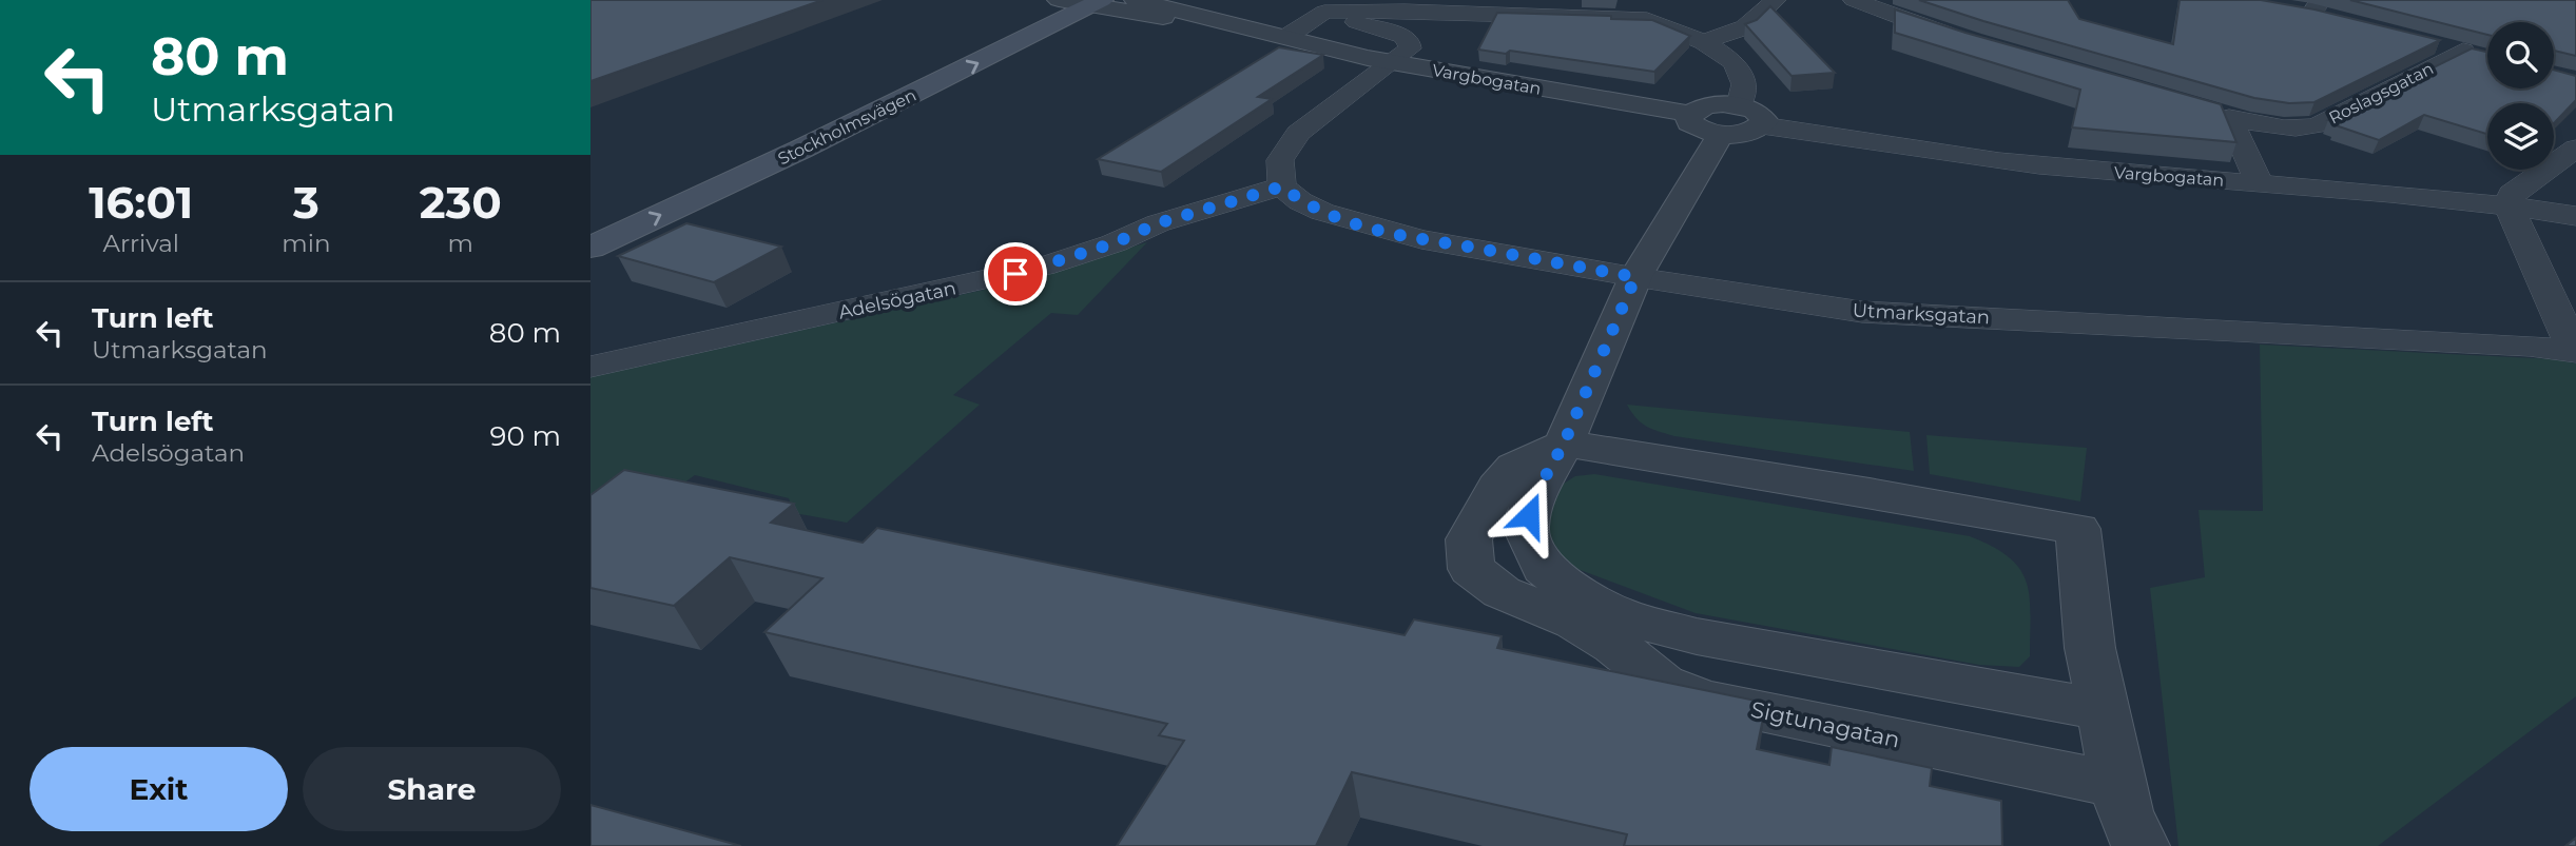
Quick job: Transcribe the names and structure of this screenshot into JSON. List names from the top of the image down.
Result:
{
  "streets": {
    "main road": ["Stockholmsvägen"],
    "street": [
      "Vargbogatan",
      "Roslagsgatan",
      "Adelsögatan",
      "Utmarksgatan",
      "Sigtunagatan"
    ]
  },
  "crossings": [
    ["Vargbogatan", "Roslagsgatan"],
    ["Vargbogatan", "Stockholmsvägen"],
    ["Adelsögatan", "Utmarksgatan"]
  ],
  "page": {
    "turn": ["80 m", "Utmarksgatan"],
    "eta": [
      "16:01",
      "Arrival",
      "3",
      "min",
      "230",
      "m"
    ],
    "list": [
      {
        "name": "Turn left",
        "note": "Utmarksgatan",
        "value": "80 m"
      },
      {
        "name": "Turn left",
        "note": "Adelsögatan",
        "value": "90 m"
      }
    ],
    "buttons": ["Exit", "Share"]
  }
}
